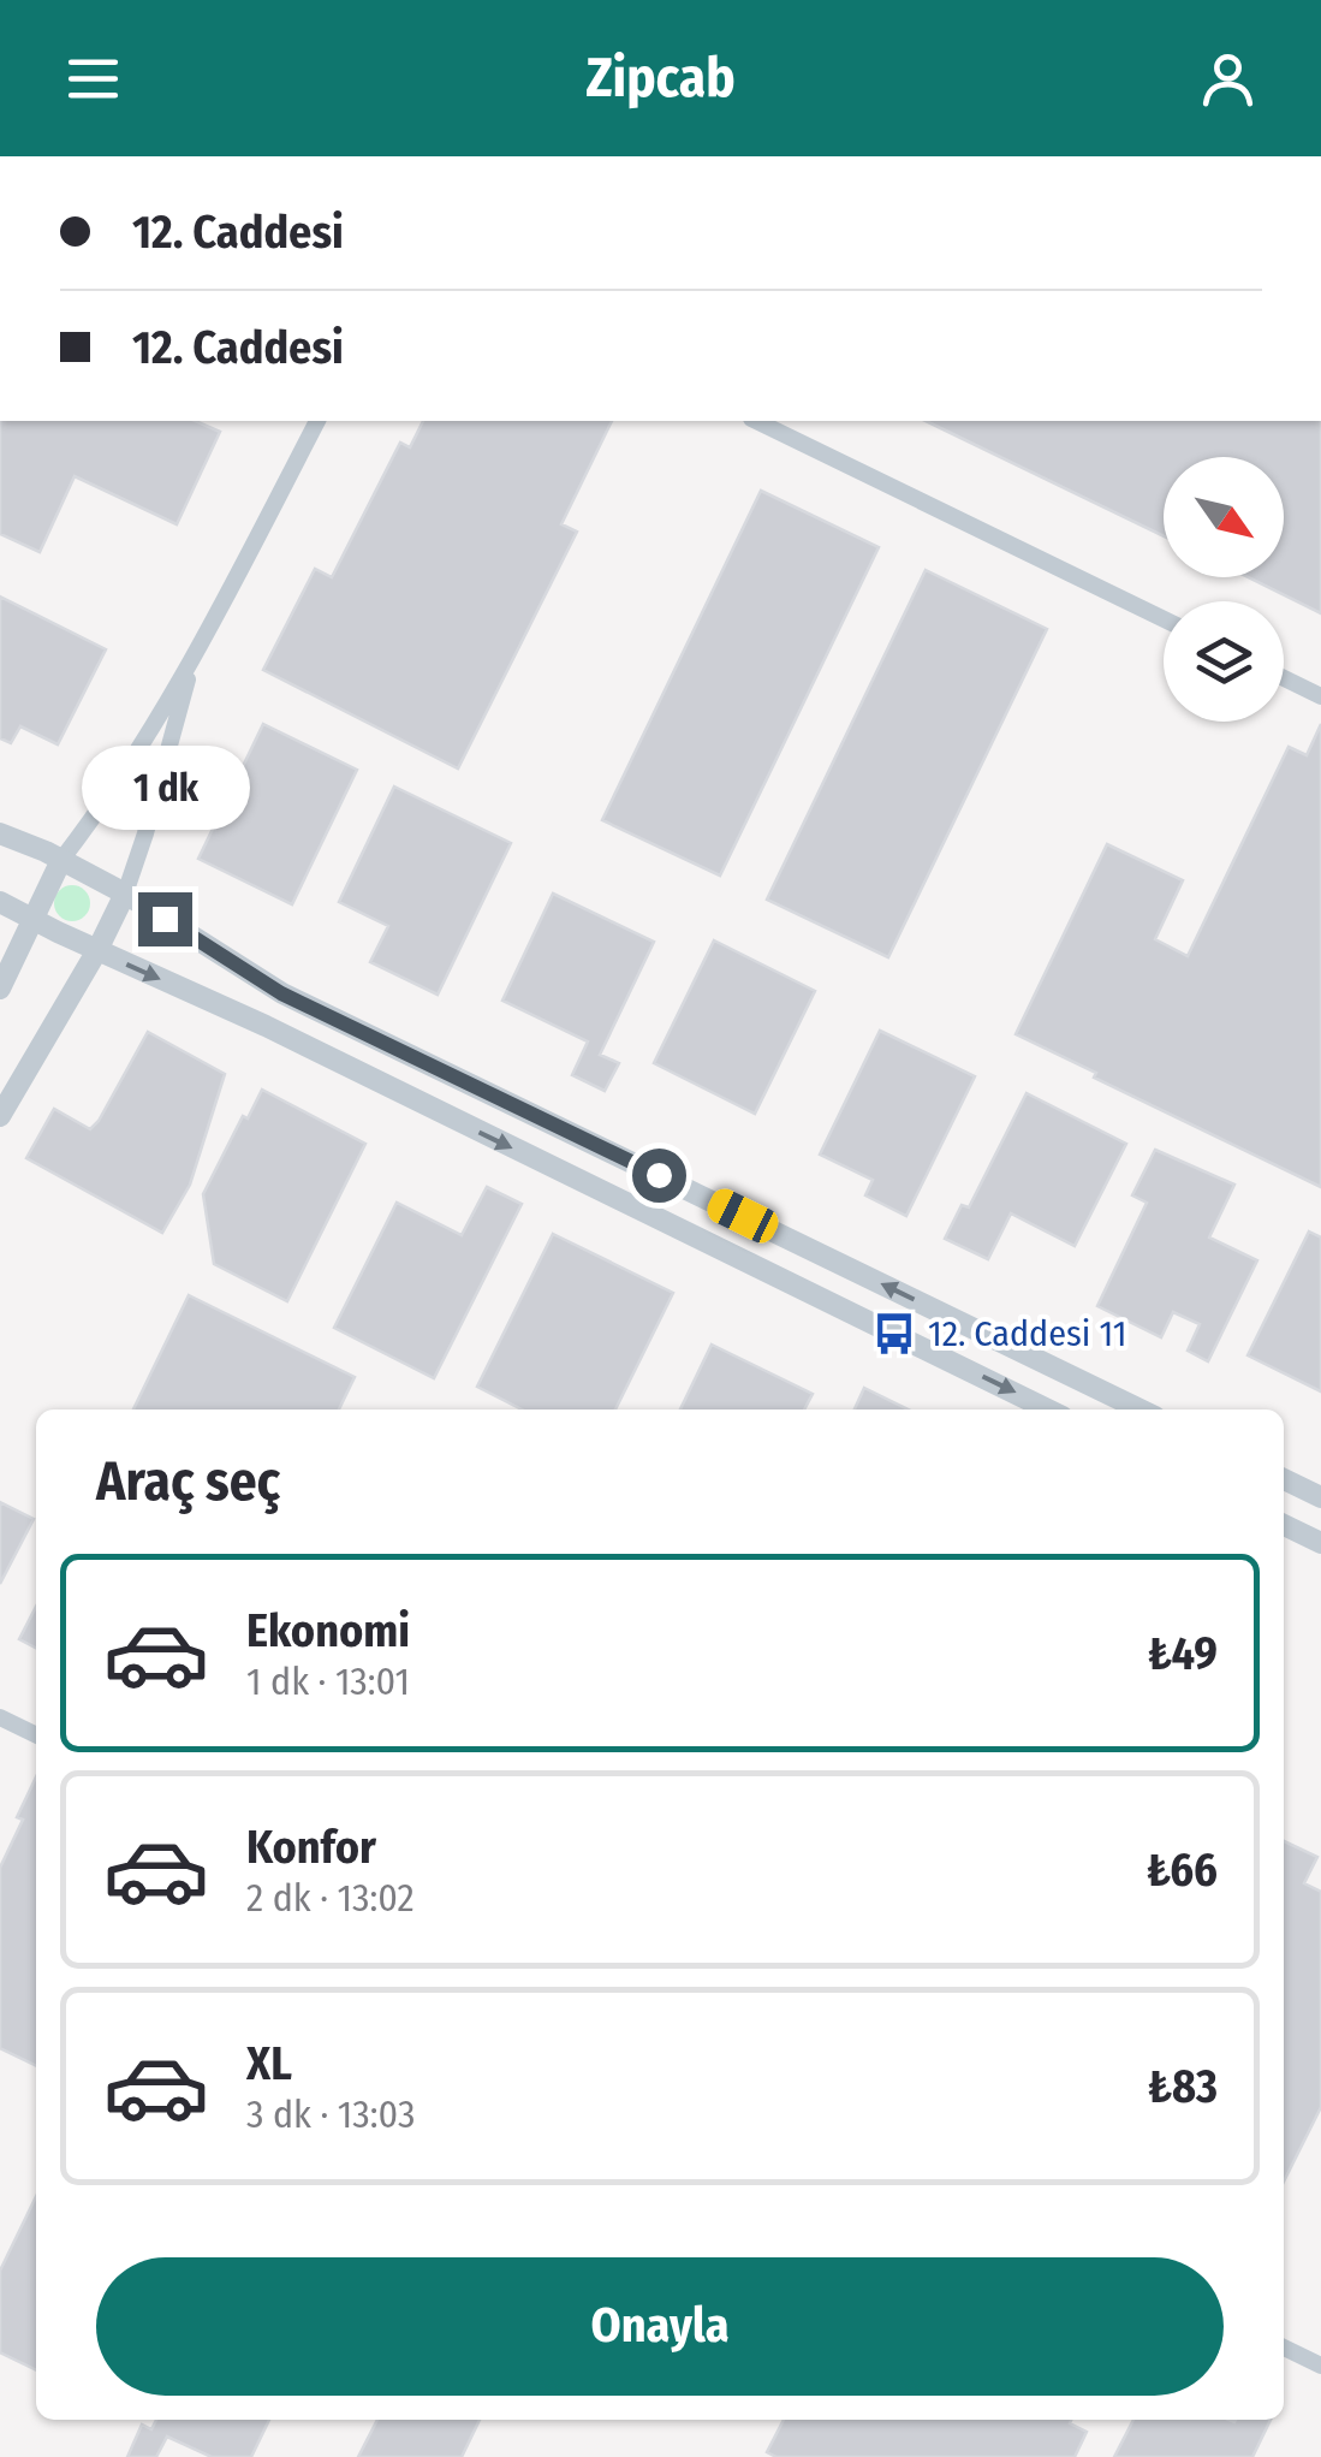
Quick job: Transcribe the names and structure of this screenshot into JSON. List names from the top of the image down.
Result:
{
  "places": {
    "bus stop": ["12. Caddesi 11"]
  },
  "north": "bottom right",
  "page": {
    "header": "Zipcab",
    "banner": ["12. Caddesi", "12. Caddesi"],
    "bubble": "1 dk",
    "heading": "Araç seç",
    "list": [
      {
        "name": "Ekonomi",
        "note": "1 dk · 13:01",
        "value": "₺49"
      },
      {
        "name": "Konfor",
        "note": "2 dk · 13:02",
        "value": "₺66"
      },
      {
        "name": "XL",
        "note": "3 dk · 13:03",
        "value": "₺83"
      }
    ],
    "buttons": "Onayla"
  }
}
